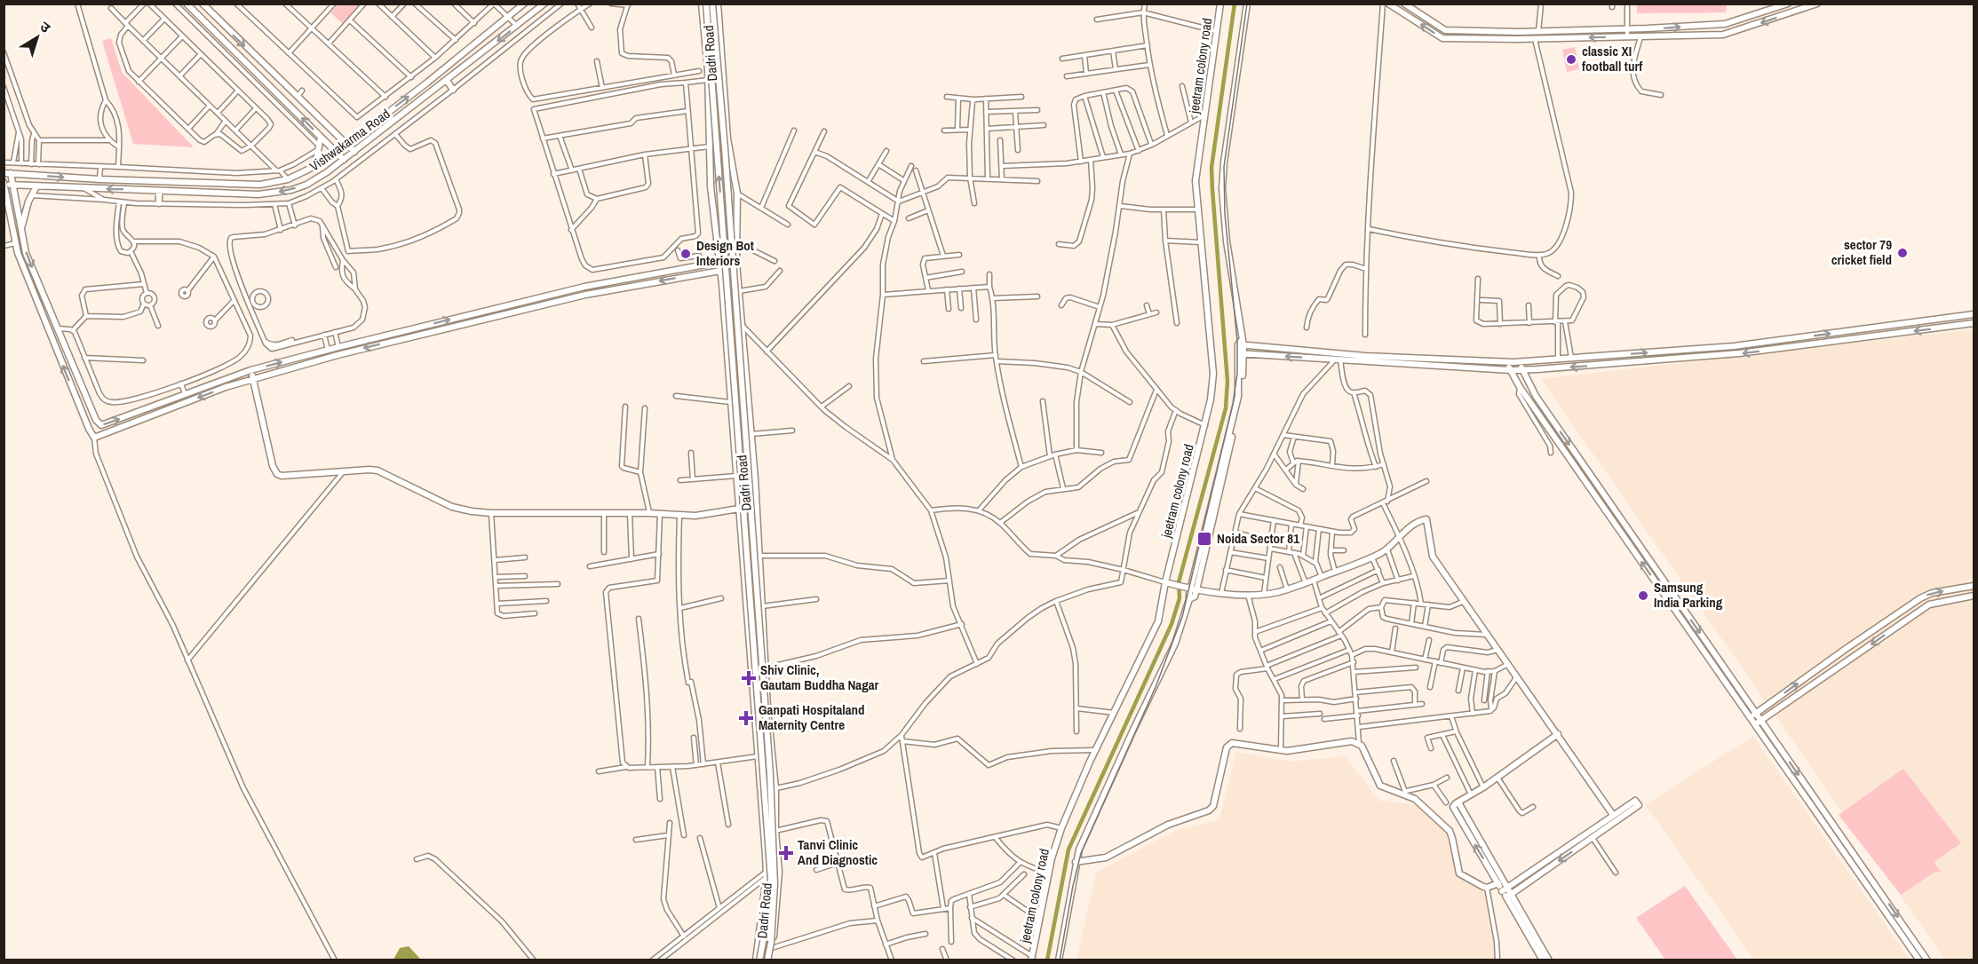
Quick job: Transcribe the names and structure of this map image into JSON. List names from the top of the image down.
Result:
{
  "streets": {
    "street": ["Dadri Road", "jeetram colony road", "Vishwakarma Road"]
  },
  "places": {
    "other": [
      "classic XI football turf",
      "sector 79 cricket field",
      "Design Bot Interiors",
      "Samsung India Parking"
    ],
    "transit": ["Noida Sector 81"],
    "health": ["Shiv Clinic, Gautam Buddha Nagar", "Ganpati Hospitaland Maternity Centre", "Tanvi Clinic And Diagnostic"]
  },
  "north": "top right"
}
